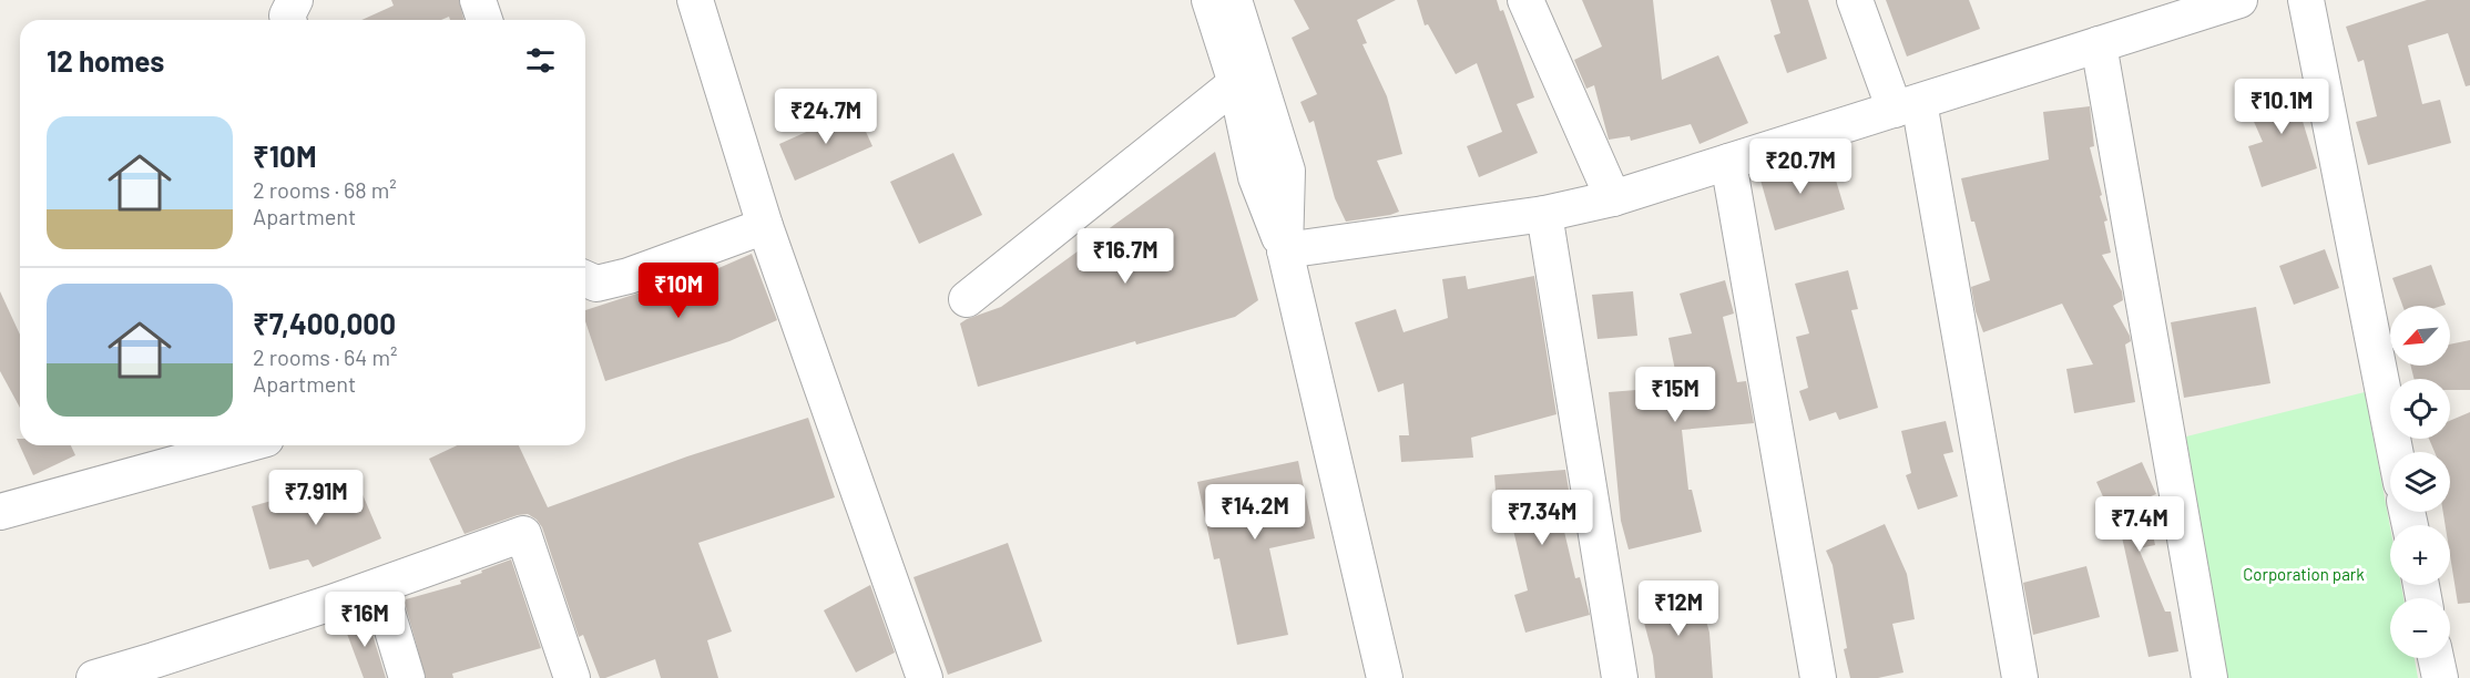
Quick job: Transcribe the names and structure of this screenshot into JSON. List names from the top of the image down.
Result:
{
  "parks": ["Corporation park"],
  "north": "bottom left",
  "page": {
    "heading": "12 homes",
    "price": [
      "₹10.1M",
      "₹24.7M",
      "₹20.7M",
      "₹16.7M",
      "₹10M",
      "₹15M",
      "₹7.91M",
      "₹14.2M",
      "₹7.34M",
      "₹7.4M",
      "₹12M",
      "₹16M"
    ],
    "list": [
      {
        "name": "₹10M",
        "note": "2 rooms · 68 m² · Apartment"
      },
      {
        "name": "₹7,400,000",
        "note": "2 rooms · 64 m² · Apartment"
      }
    ],
    "map_buttons": ["+", "−"]
  }
}
